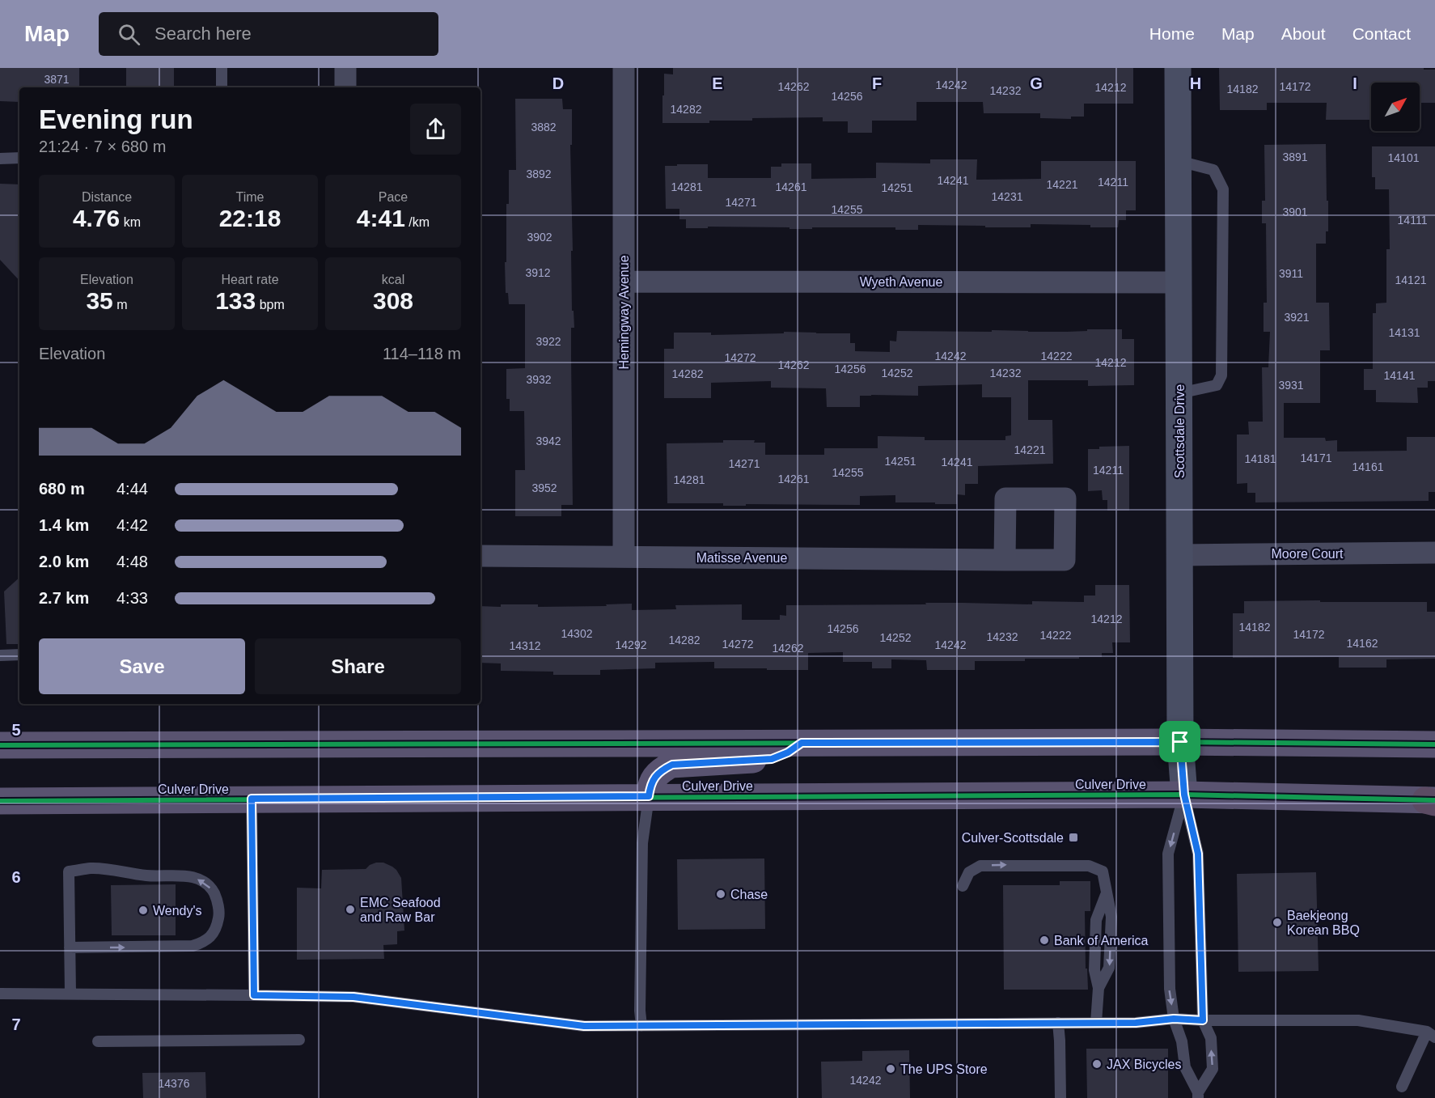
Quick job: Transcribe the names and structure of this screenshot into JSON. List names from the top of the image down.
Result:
{
  "streets": {
    "main road": ["Culver Drive"],
    "street": [
      "Wyeth Avenue",
      "Hemingway Avenue",
      "Scottsdale Drive",
      "Moore Court",
      "Matisse Avenue"
    ]
  },
  "crossings": [
    ["Wyeth Avenue", "Hemingway Avenue"],
    ["Wyeth Avenue", "Scottsdale Drive"],
    ["Hemingway Avenue", "Matisse Avenue"],
    ["Scottsdale Drive", "Moore Court"],
    ["Scottsdale Drive", "Culver Drive"]
  ],
  "places": {
    "transit": ["Culver-Scottsdale"],
    "other": [
      "Chase",
      "EMC Seafood and Raw Bar",
      "Wendy's",
      "Baekjeong Korean BBQ",
      "Bank of America",
      "JAX Bicycles",
      "The UPS Store"
    ]
  },
  "house_numbers": [
    "3871",
    "14242",
    "14262",
    "14172",
    "14212",
    "14182",
    "14232",
    "14256",
    "14282",
    "3882",
    "3891",
    "14101",
    "3892",
    "14241",
    "14211",
    "14221",
    "14281",
    "14261",
    "14251",
    "14231",
    "14271",
    "14255",
    "3901",
    "14111",
    "3902",
    "3912",
    "3911",
    "14121",
    "3921",
    "14131",
    "3922",
    "14242",
    "14222",
    "14272",
    "14212",
    "14262",
    "14256",
    "14252",
    "14232",
    "14282",
    "14141",
    "3932",
    "3931",
    "3942",
    "14221",
    "14171",
    "14181",
    "14251",
    "14241",
    "14271",
    "14161",
    "14211",
    "14255",
    "14261",
    "14281",
    "3952",
    "14212",
    "14182",
    "14256",
    "14302",
    "14172",
    "14222",
    "14232",
    "14252",
    "14282",
    "14162",
    "14272",
    "14292",
    "14242",
    "14312",
    "14262",
    "14242",
    "14376"
  ],
  "north": "top right",
  "page": {
    "header": "Map",
    "search": "Search here",
    "nav": [
      "Home",
      "Map",
      "About",
      "Contact"
    ],
    "heading": ["Evening run", "21:24 · 7 × 680 m"],
    "stats": [
      ["Distance", "4.76 km"],
      ["Time", "22:18"],
      ["Pace", "4:41 /km"],
      ["Elevation", "35 m"],
      ["Heart rate", "133 bpm"],
      ["kcal", "308"]
    ],
    "chart": ["Elevation", "114–118 m"],
    "list": [
      {
        "name": "680 m",
        "note": "4:44"
      },
      {
        "name": "1.4 km",
        "note": "4:42"
      },
      {
        "name": "2.0 km",
        "note": "4:48"
      },
      {
        "name": "2.7 km",
        "note": "4:33"
      }
    ],
    "buttons": ["Save", "Share"]
  },
  "grid": {
    "columns": [
      "D",
      "E",
      "F",
      "G",
      "H",
      "I"
    ],
    "rows": ["5", "6", "7"]
  }
}
